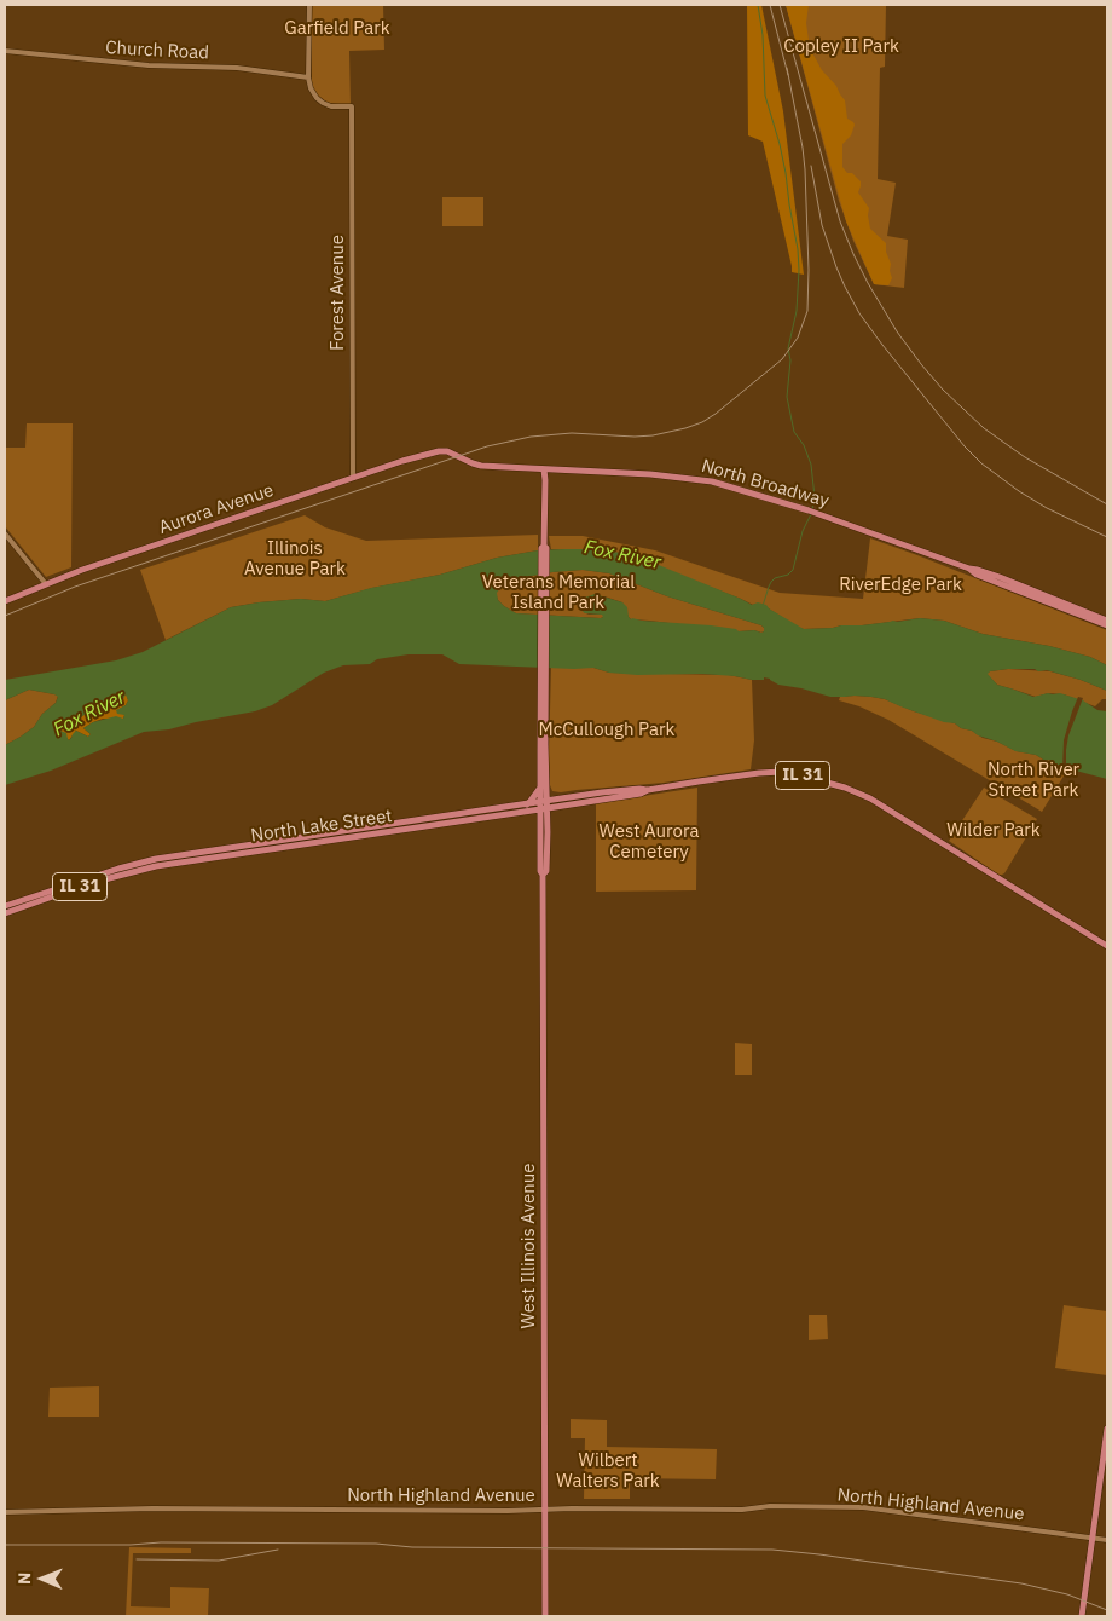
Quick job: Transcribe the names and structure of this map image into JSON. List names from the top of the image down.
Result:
{
  "streets": {
    "main road": [
      "North Broadway",
      "Aurora Avenue",
      "IL 31",
      "North Lake Street",
      "West Illinois Avenue"
    ],
    "street": ["Church Road", "Forest Avenue", "North Highland Avenue"]
  },
  "crossings": [
    ["Church Road", "Forest Avenue"],
    ["Forest Avenue", "Aurora Avenue"],
    ["North Broadway", "Aurora Avenue"],
    ["North Broadway", "West Illinois Avenue"],
    ["North Lake Street", "West Illinois Avenue"],
    ["West Illinois Avenue", "North Highland Avenue"]
  ],
  "water": ["Fox River"],
  "parks": [
    "Garfield Park",
    "Copley II Park",
    "Illinois Avenue Park",
    "Veterans Memorial Island Park",
    "RiverEdge Park",
    "McCullough Park",
    "North River Street Park",
    "Wilder Park",
    "West Aurora Cemetery",
    "Wilbert Walters Park"
  ],
  "north": "left"
}
